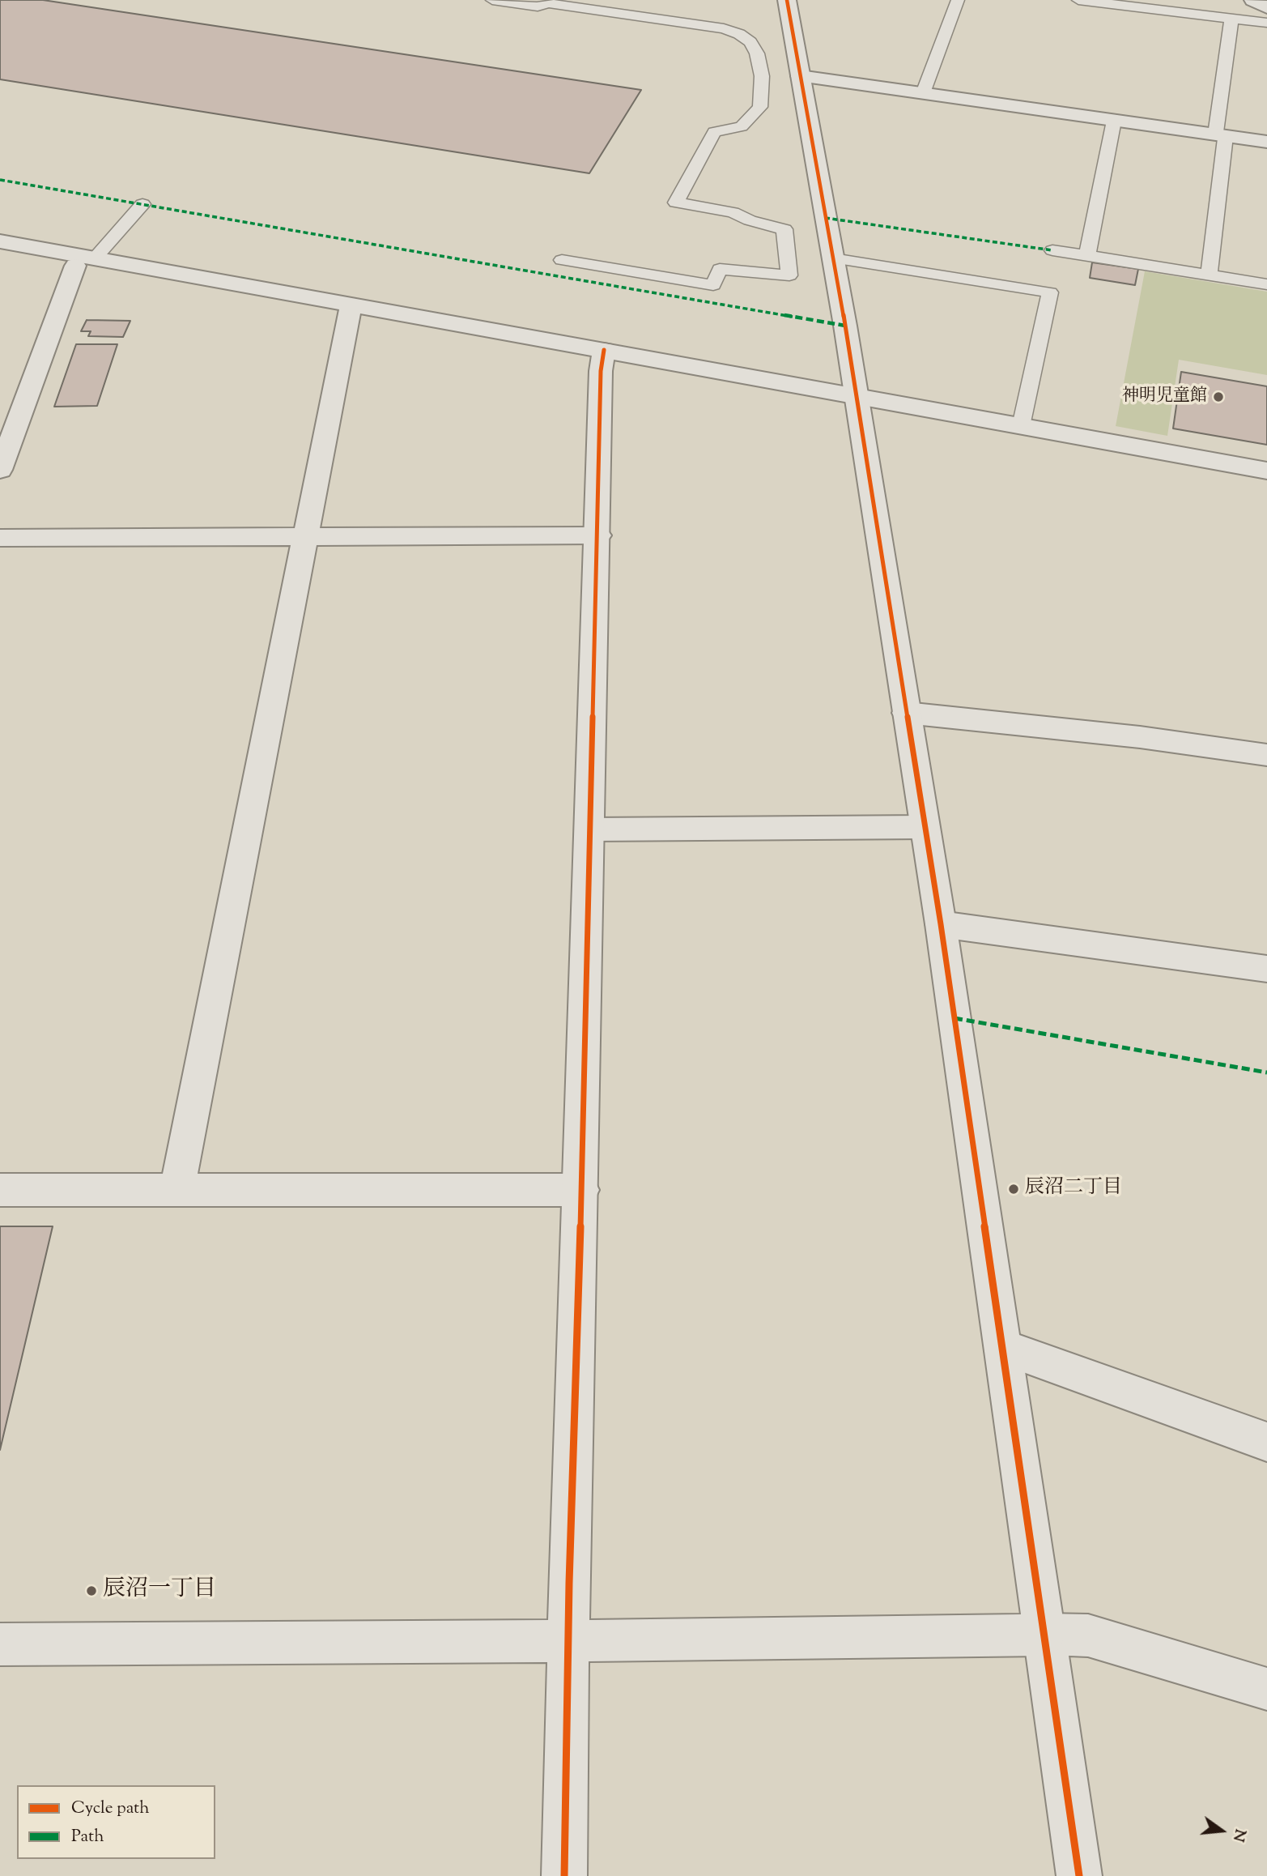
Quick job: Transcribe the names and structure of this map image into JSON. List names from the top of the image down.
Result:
{
  "places": ["神明児童館", "辰沼二丁目", "辰沼一丁目"],
  "legend": ["Cycle path", "Path"],
  "north": "right"
}
